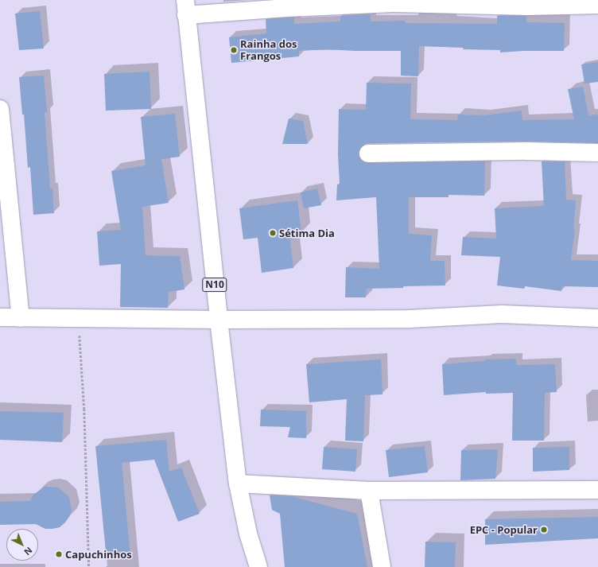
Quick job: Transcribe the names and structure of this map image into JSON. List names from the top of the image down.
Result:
{
  "streets": {
    "street": ["N10"]
  },
  "places": [
    "Rainha dos Frangos",
    "Sétima Dia",
    "EPC - Popular",
    "Capuchinhos"
  ],
  "north": "bottom right"
}
